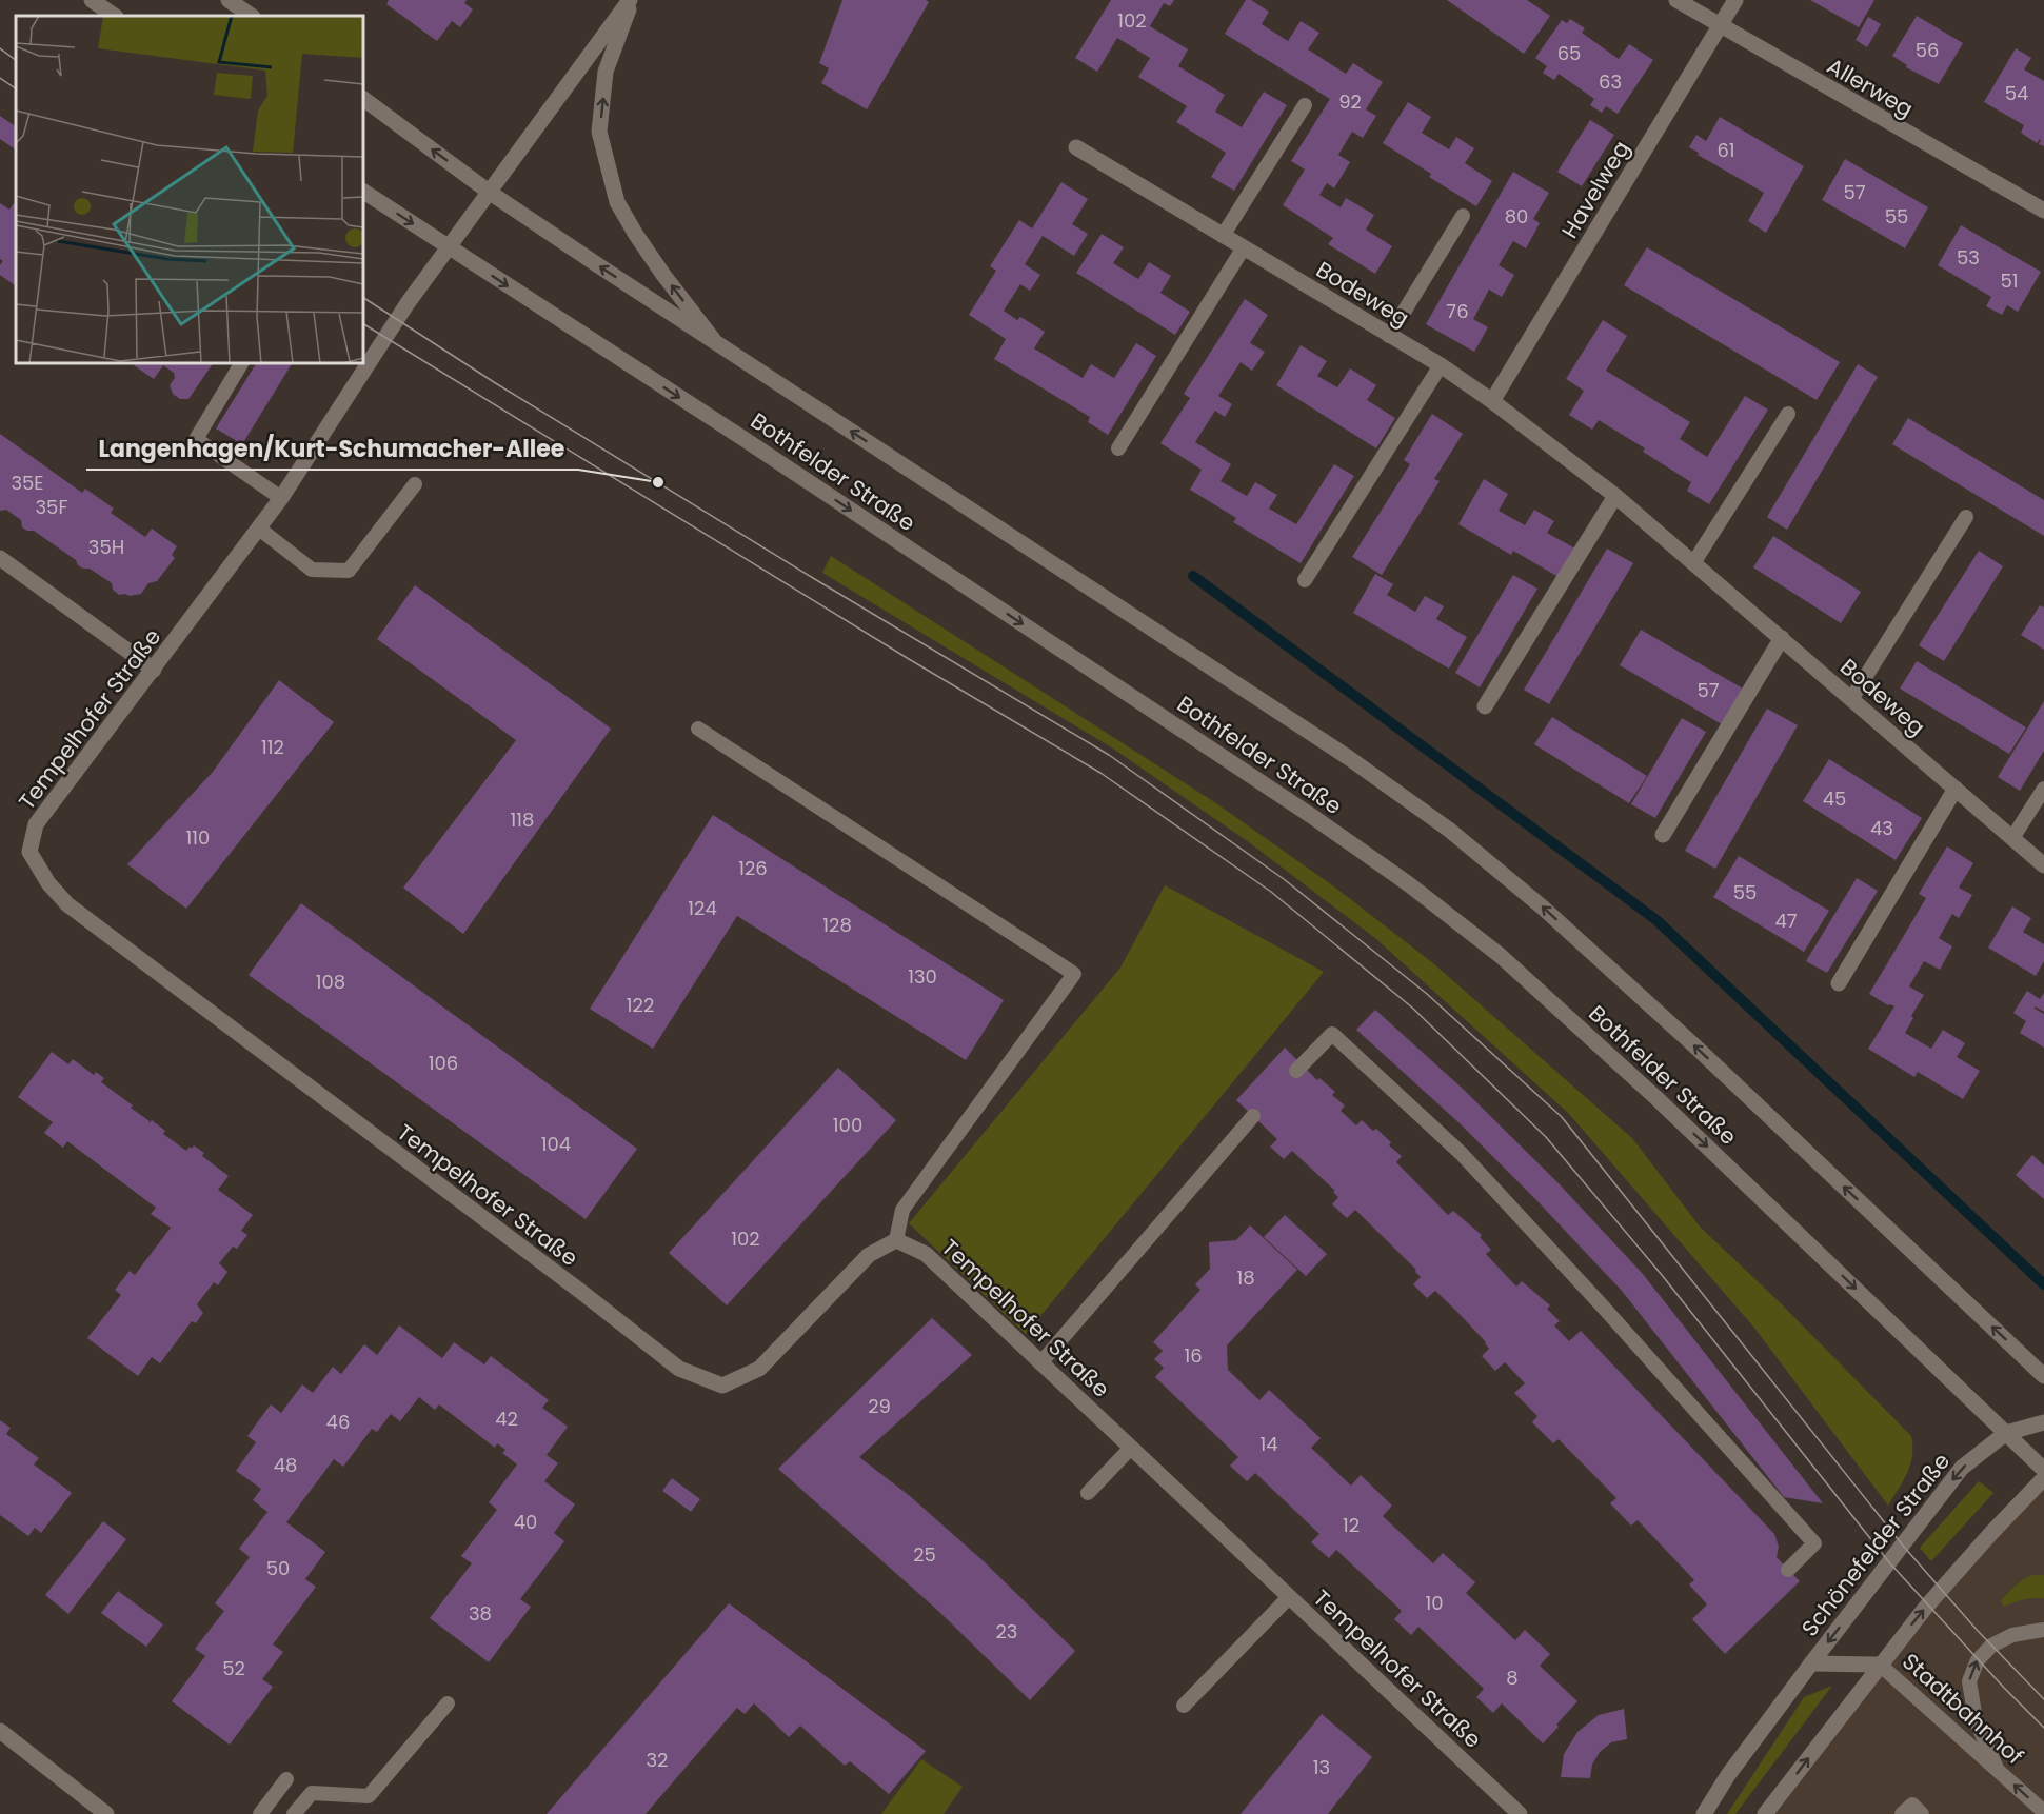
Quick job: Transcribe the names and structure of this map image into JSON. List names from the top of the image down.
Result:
{
  "streets": {
    "street": [
      "Allerweg",
      "Havelweg",
      "Bodeweg",
      "Bothfelder Straße",
      "Tempelhofer Straße",
      "Schönefelder Straße"
    ],
    "lane": ["Stadtbahnhof"]
  },
  "crossings": [
    ["Allerweg", "Havelweg"],
    ["Havelweg", "Bodeweg"],
    ["Bothfelder Straße", "Tempelhofer Straße"],
    ["Bothfelder Straße", "Schönefelder Straße"],
    ["Schönefelder Straße", "Stadtbahnhof"]
  ],
  "places": ["Langenhagen/Kurt-Schumacher-Allee"],
  "house_numbers": [
    "102",
    "56",
    "65",
    "63",
    "54",
    "92",
    "61",
    "57",
    "80",
    "55",
    "53",
    "51",
    "76",
    "35E",
    "35F",
    "35H",
    "57",
    "112",
    "45",
    "118",
    "43",
    "110",
    "126",
    "55",
    "124",
    "47",
    "128",
    "130",
    "108",
    "122",
    "106",
    "100",
    "104",
    "102",
    "18",
    "16",
    "29",
    "42",
    "46",
    "14",
    "48",
    "40",
    "12",
    "25",
    "50",
    "10",
    "38",
    "23",
    "52",
    "8",
    "32",
    "13"
  ]
}
